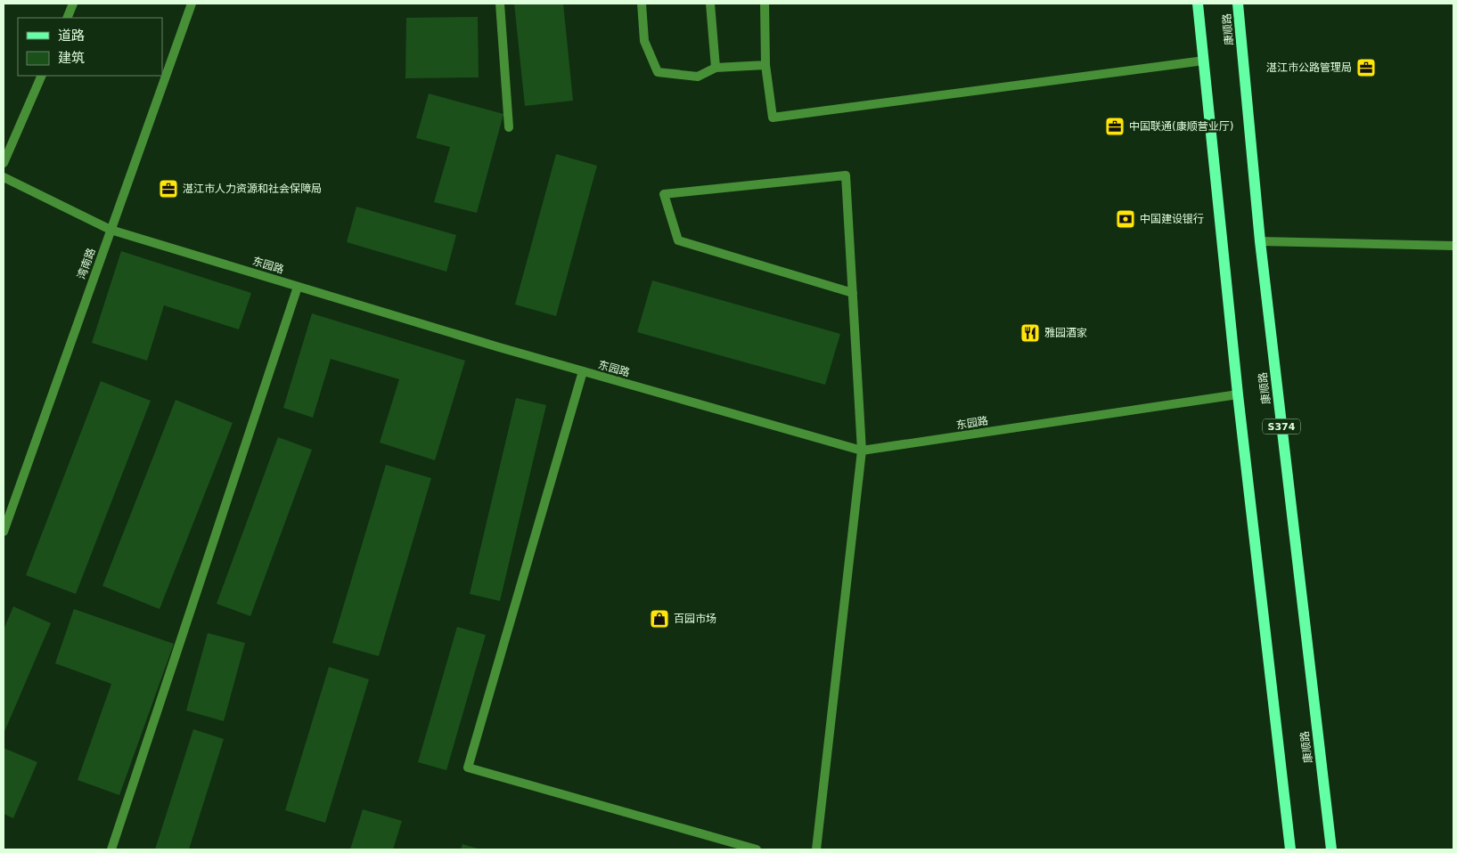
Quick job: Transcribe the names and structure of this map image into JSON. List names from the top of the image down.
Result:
{
  "streets": {
    "main road": ["康顺路", "S374"],
    "street": ["湾南路", "东园路"]
  },
  "crossings": [
    ["湾南路", "东园路"]
  ],
  "places": {
    "office": ["湛江市公路管理局", "中国联通(康顺营业厅)", "湛江市人力资源和社会保障局"],
    "bank": ["中国建设银行"],
    "restaurant": ["雅园酒家"],
    "shop": ["百园市场"]
  },
  "legend": ["道路", "建筑"]
}
